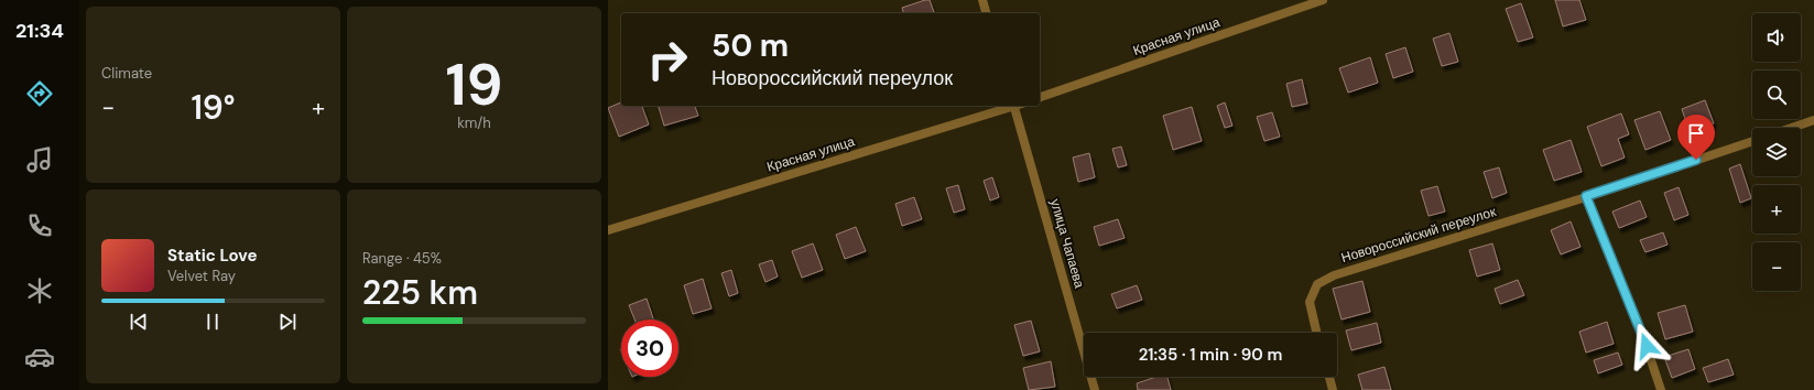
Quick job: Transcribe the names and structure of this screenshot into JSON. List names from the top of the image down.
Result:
{
  "streets": {
    "street": ["Красная улица", "Новороссийский переулок", "улица Чапаева"]
  },
  "page": {
    "tabs": "21:34",
    "tile": [
      "Climate",
      ["19", "km/h"],
      ["Range · 45%", "225 km"]
    ],
    "map_buttons": ["+", "−"],
    "turn": ["50 m", "Новороссийский переулок"],
    "heat": ["−", "19°", "+"],
    "song": ["Static Love", "Velvet Ray"],
    "limit": "30",
    "trip": "21:35 · 1 min · 90 m"
  }
}
